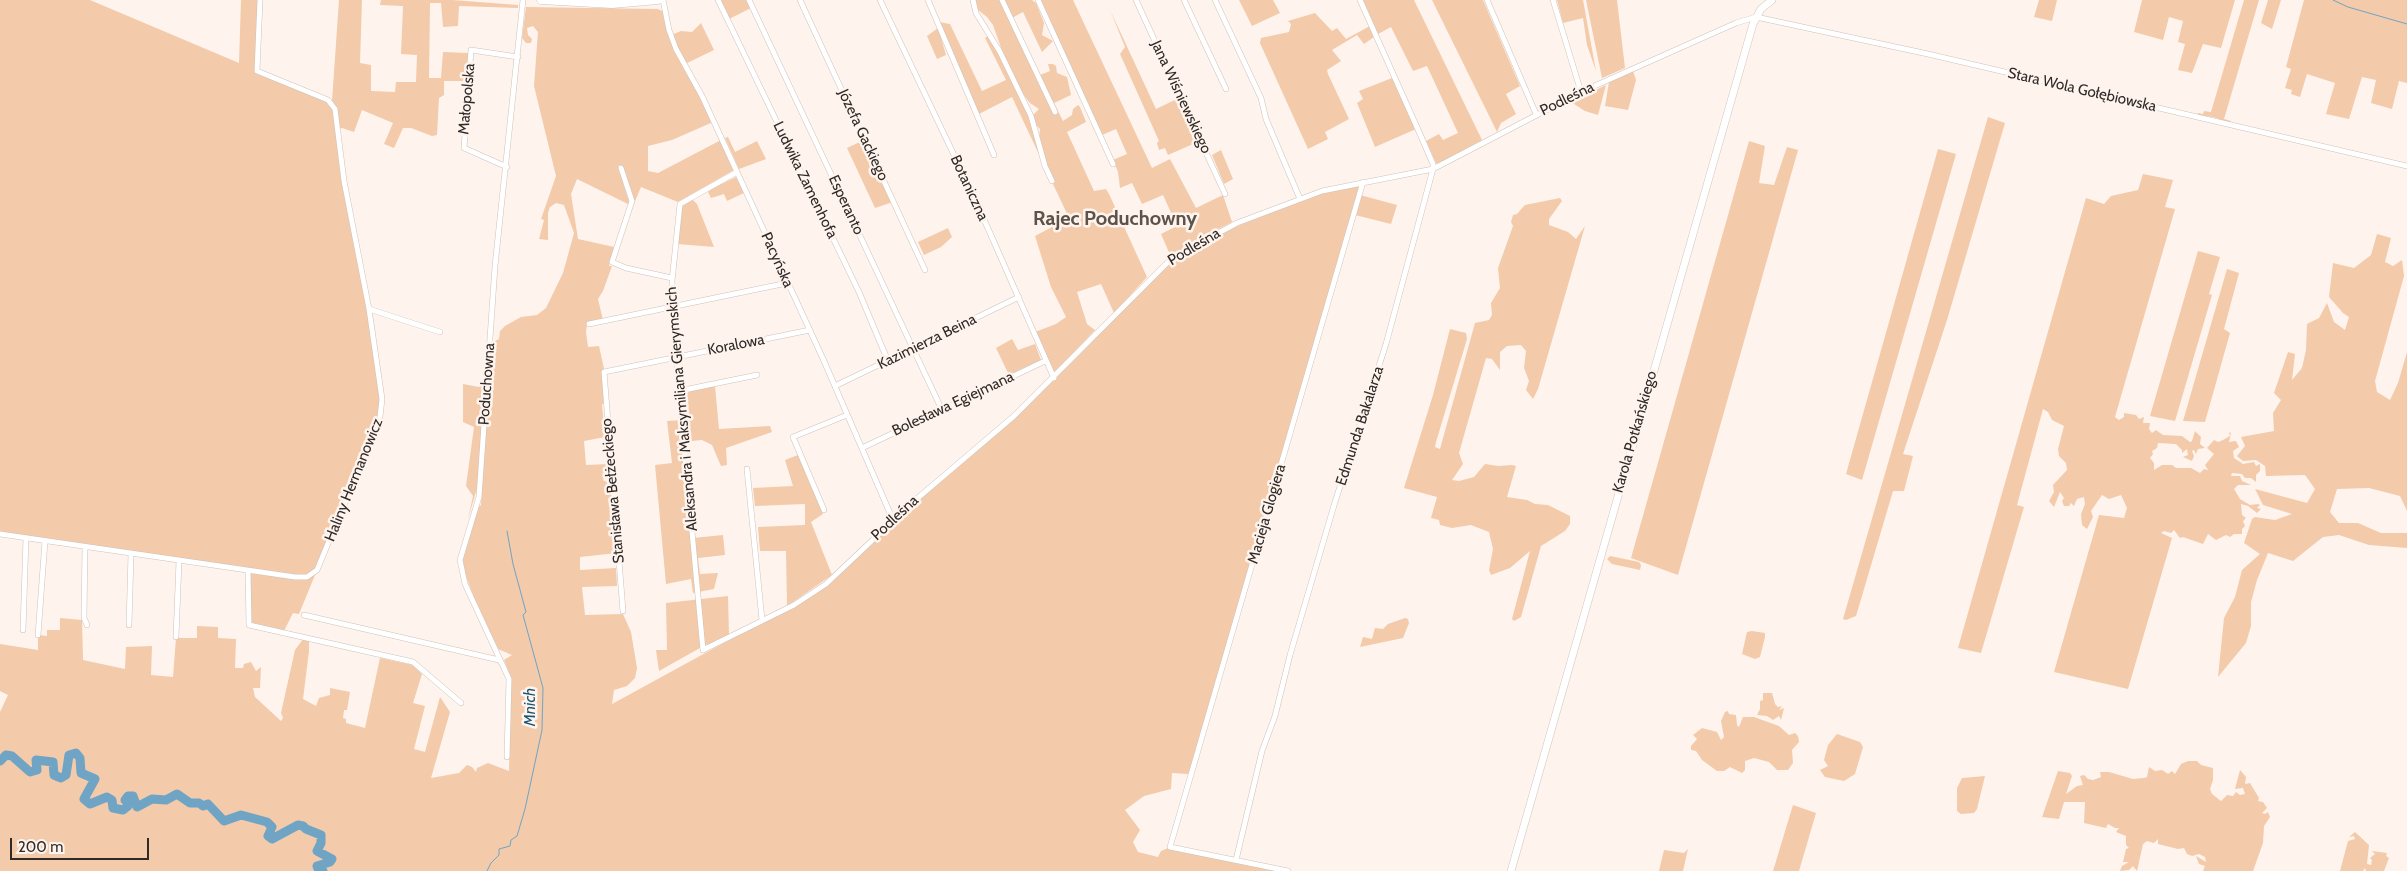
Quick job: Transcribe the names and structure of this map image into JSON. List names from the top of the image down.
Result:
{
  "streets": {
    "street": [
      "Stara Wola Gołębiowska",
      "Jana Wiśniewskiego",
      "Małopolska",
      "Podleśna",
      "Józefa Gackiego",
      "Ludwika Zamenhofa",
      "Botaniczna",
      "Esperanto",
      "Pacyńska",
      "Kazimierza Beina",
      "Koralowa",
      "Poduchowna",
      "Bolesława Egiejmana",
      "Aleksandra i Maksymiliana Gierymskich",
      "Edmunda Bakalarza",
      "Karola Potkańskiego",
      "Haliny Hermanowicz",
      "Stanisława Bełżeckiego",
      "Macieja Glogiera"
    ]
  },
  "crossings": [
    ["Stara Wola Gołębiowska", "Podleśna"],
    ["Stara Wola Gołębiowska", "Karola Potkańskiego"],
    ["Małopolska", "Poduchowna"],
    ["Podleśna", "Botaniczna"],
    ["Podleśna", "Pacyńska"],
    ["Podleśna", "Aleksandra i Maksymiliana Gierymskich"],
    ["Podleśna", "Edmunda Bakalarza"],
    ["Podleśna", "Karola Potkańskiego"],
    ["Podleśna", "Macieja Glogiera"],
    ["Ludwika Zamenhofa", "Kazimierza Beina"],
    ["Botaniczna", "Kazimierza Beina"],
    ["Botaniczna", "Bolesława Egiejmana"],
    ["Esperanto", "Kazimierza Beina"],
    ["Esperanto", "Bolesława Egiejmana"],
    ["Pacyńska", "Kazimierza Beina"],
    ["Pacyńska", "Koralowa"],
    ["Pacyńska", "Bolesława Egiejmana"],
    ["Pacyńska", "Aleksandra i Maksymiliana Gierymskich"],
    ["Koralowa", "Aleksandra i Maksymiliana Gierymskich"],
    ["Koralowa", "Stanisława Bełżeckiego"],
    ["Edmunda Bakalarza", "Macieja Glogiera"]
  ],
  "districts": ["Rajec Poduchowny"],
  "water": ["Mnich"],
  "scale_bar": "200 m"
}
